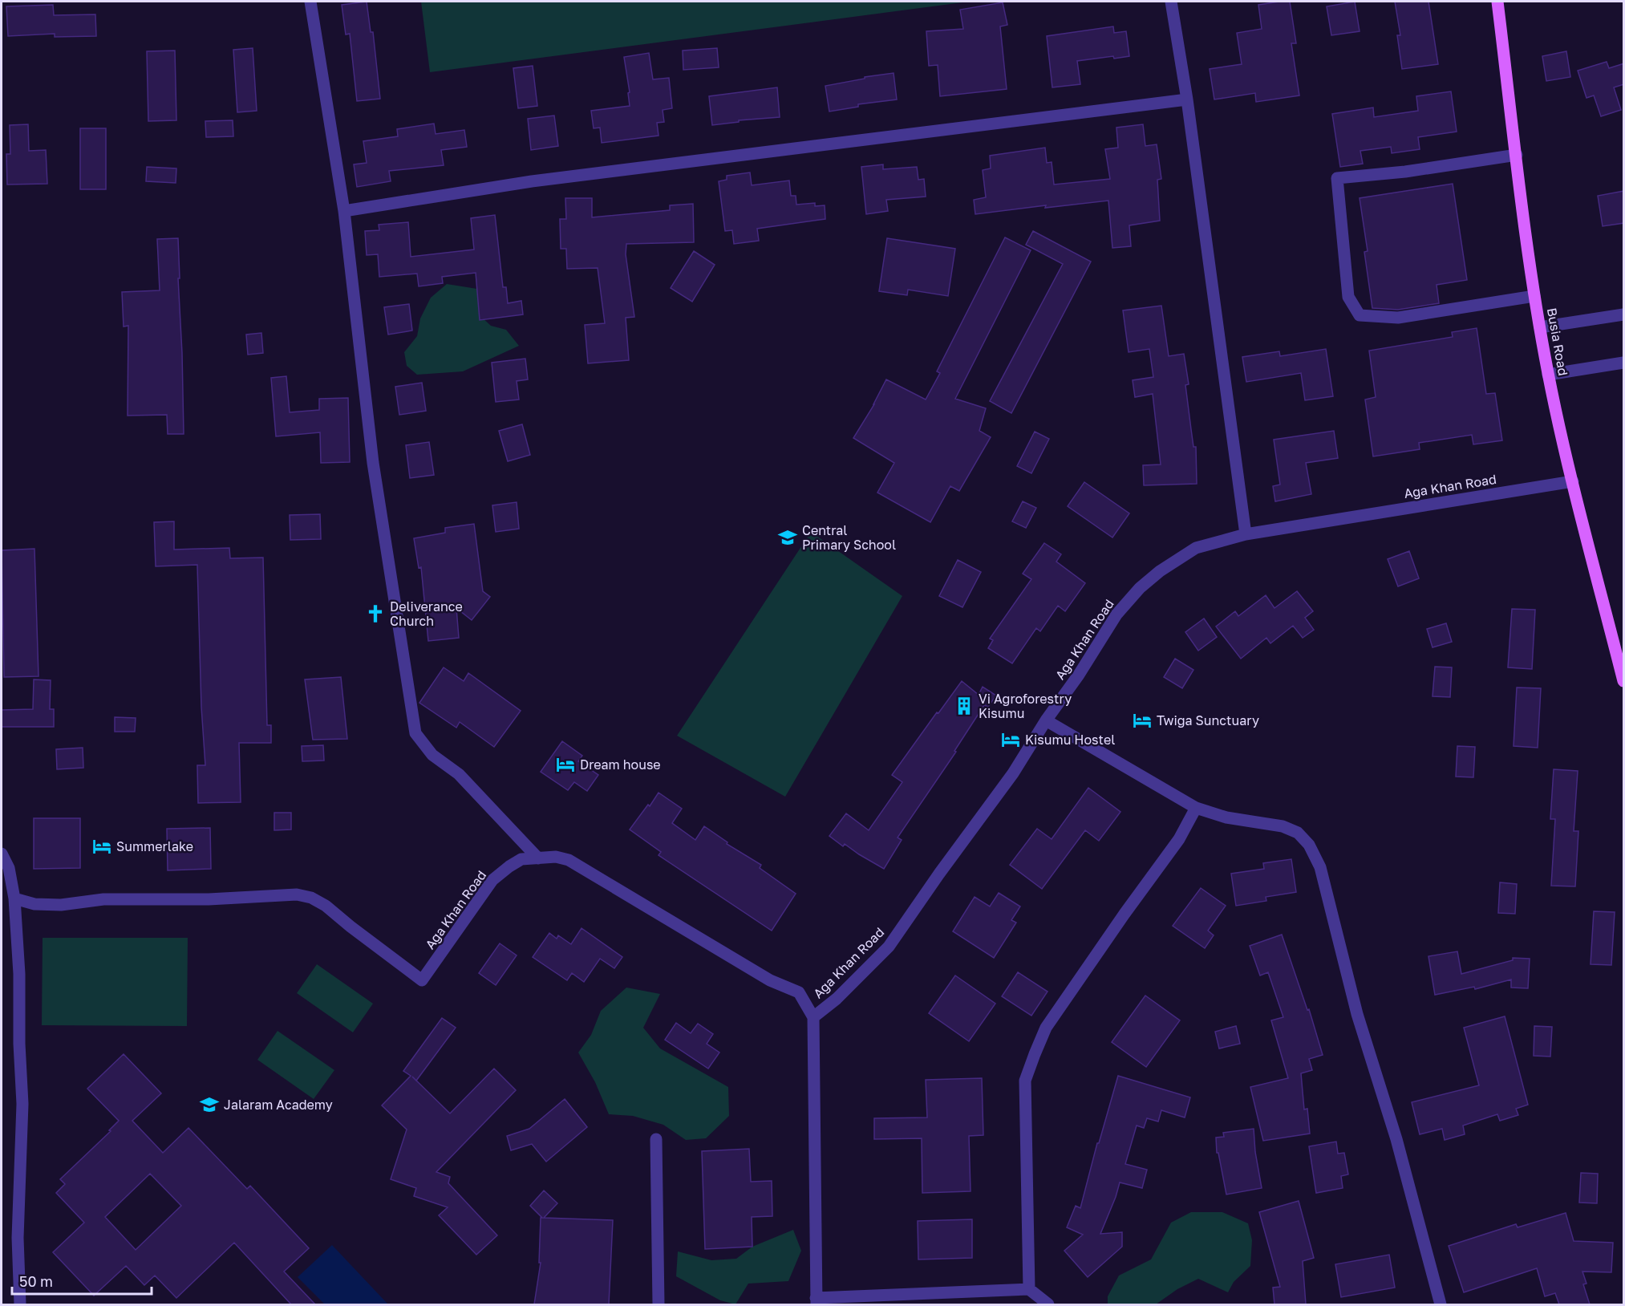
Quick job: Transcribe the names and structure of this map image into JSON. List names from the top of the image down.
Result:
{
  "streets": {
    "main road": ["Busia Road"],
    "street": ["Aga Khan Road"]
  },
  "crossings": [
    ["Busia Road", "Aga Khan Road"]
  ],
  "places": {
    "school or university": ["Central Primary School", "Jalaram Academy"],
    "church": ["Deliverance Church"],
    "building": ["Vi Agroforestry Kisumu"],
    "hotel": [
      "Twiga Sunctuary",
      "Kisumu Hostel",
      "Dream house",
      "Summerlake"
    ]
  },
  "scale_bar": "50 m"
}
